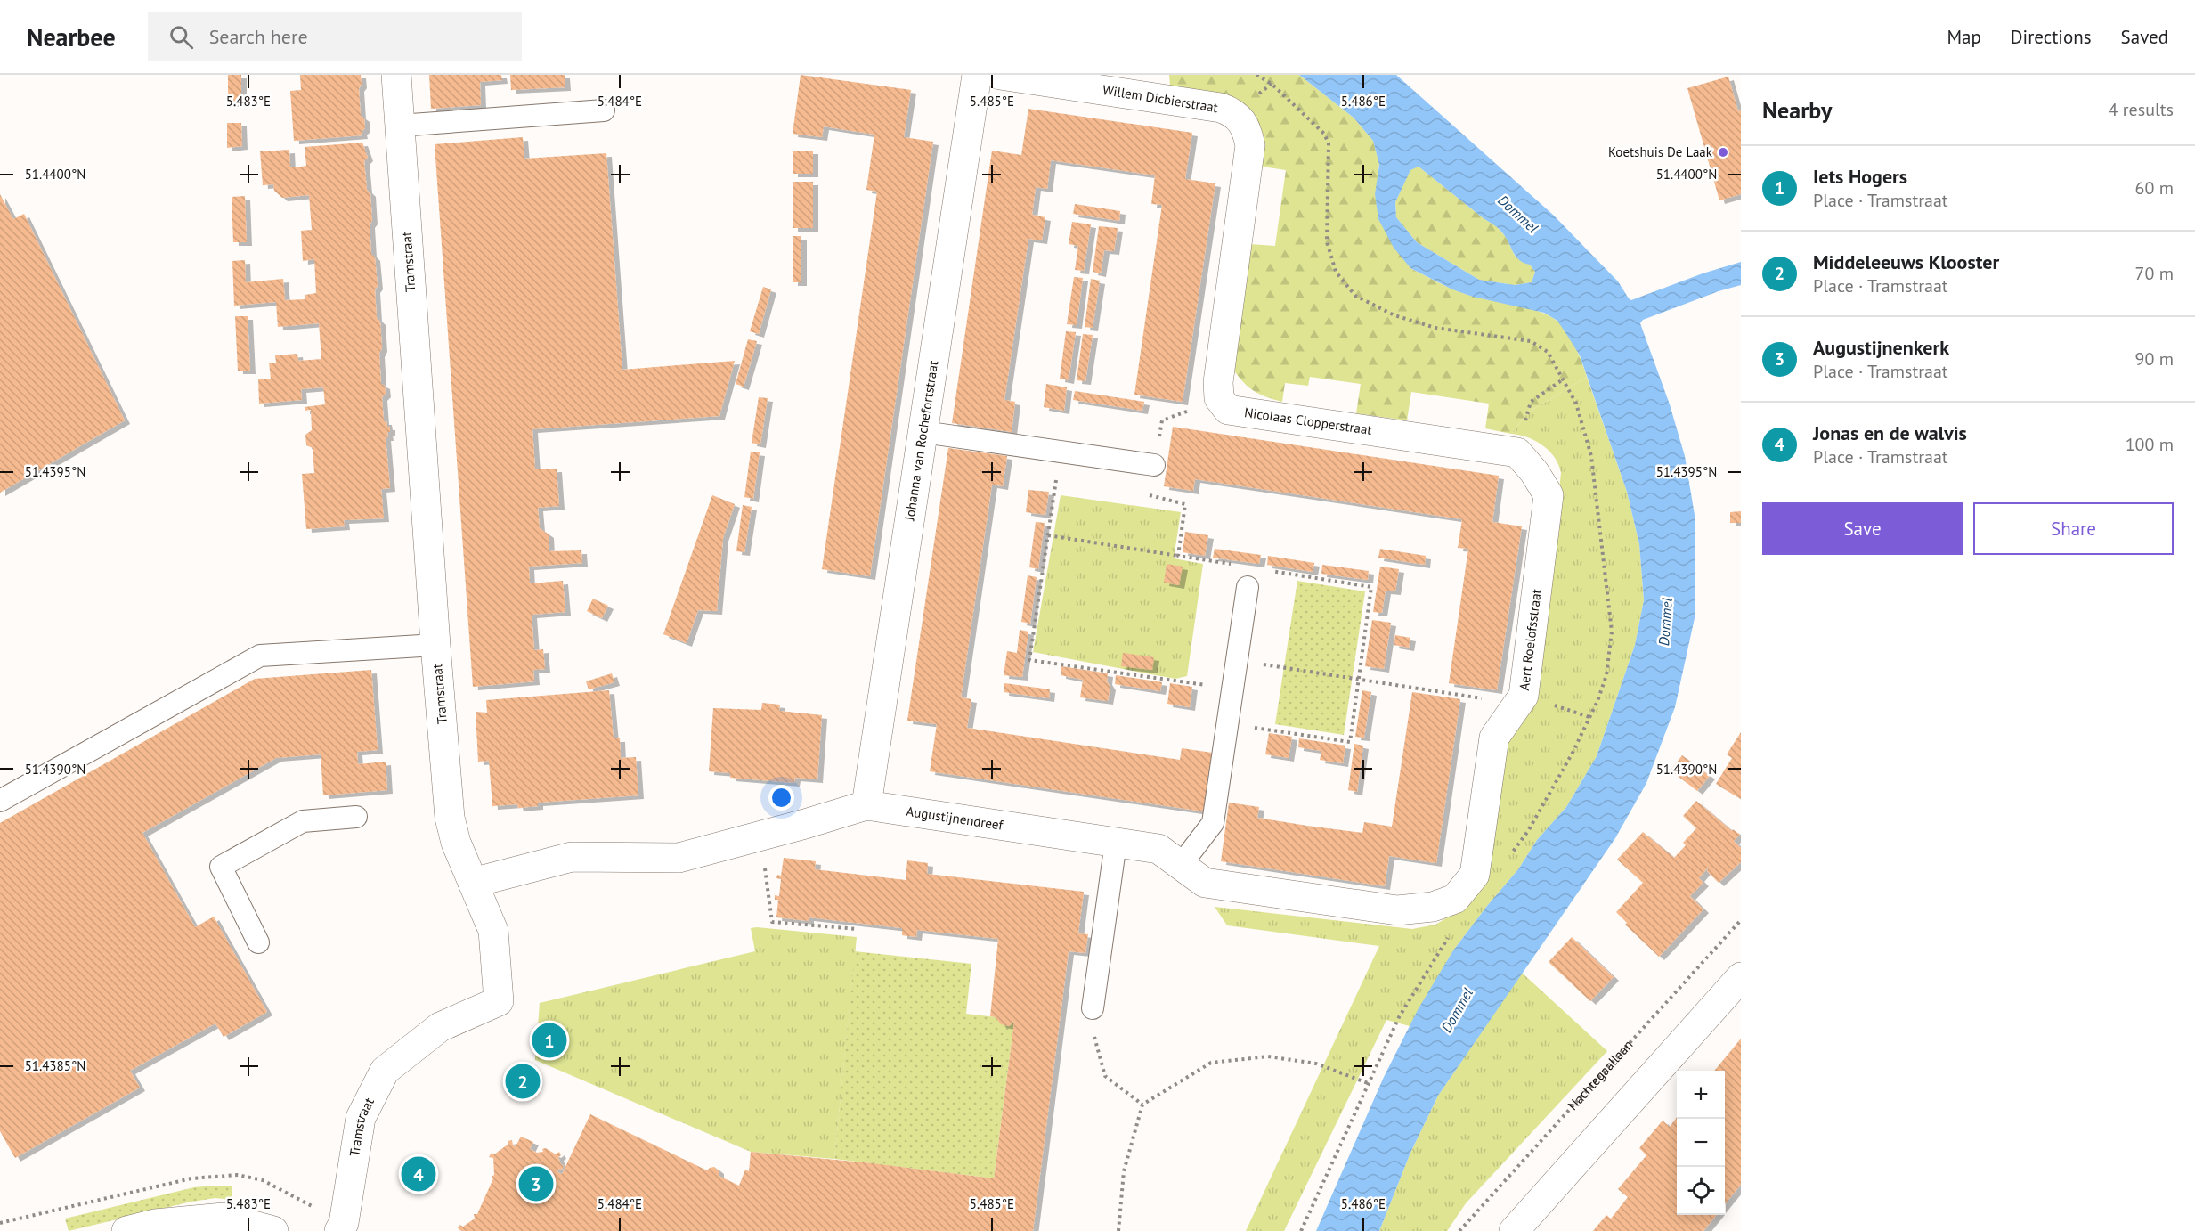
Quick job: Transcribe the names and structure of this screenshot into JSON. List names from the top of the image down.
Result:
{
  "streets": {
    "street": [
      "Willem Dicbierstraat",
      "Tramstraat",
      "Nicolaas Clopperstraat",
      "Johanna van Rochefortstraat",
      "Aert Roelofsstraat",
      "Augustijnendreef"
    ],
    "path": ["Nachtegaallaan"]
  },
  "crossings": [
    ["Willem Dicbierstraat", "Nicolaas Clopperstraat"],
    ["Tramstraat", "Augustijnendreef"],
    ["Nicolaas Clopperstraat", "Aert Roelofsstraat"],
    ["Johanna van Rochefortstraat", "Augustijnendreef"],
    ["Aert Roelofsstraat", "Augustijnendreef"]
  ],
  "water": ["Dommel"],
  "places": ["Koetshuis De Laak"],
  "page": {
    "header": "Nearbee",
    "search": "Search here",
    "nav": ["Map", "Directions", "Saved"],
    "heading": ["Nearby", "4 results"],
    "list": [
      {
        "mark": "1",
        "name": "Iets Hogers",
        "note": "Place · Tramstraat",
        "value": "60 m"
      },
      {
        "mark": "2",
        "name": "Middeleeuws Klooster",
        "note": "Place · Tramstraat",
        "value": "70 m"
      },
      {
        "mark": "3",
        "name": "Augustijnenkerk",
        "note": "Place · Tramstraat",
        "value": "90 m"
      },
      {
        "mark": "4",
        "name": "Jonas en de walvis",
        "note": "Place · Tramstraat",
        "value": "100 m"
      }
    ],
    "buttons": ["Save", "Share"],
    "pins": [
      "1",
      "2",
      "4",
      "3"
    ],
    "map_buttons": ["+", "−"]
  },
  "coordinates": [
    "5.483°E",
    "5.484°E",
    "5.485°E",
    "5.486°E",
    "51.4400°N",
    "51.4395°N",
    "51.4390°N",
    "51.4385°N"
  ]
}
